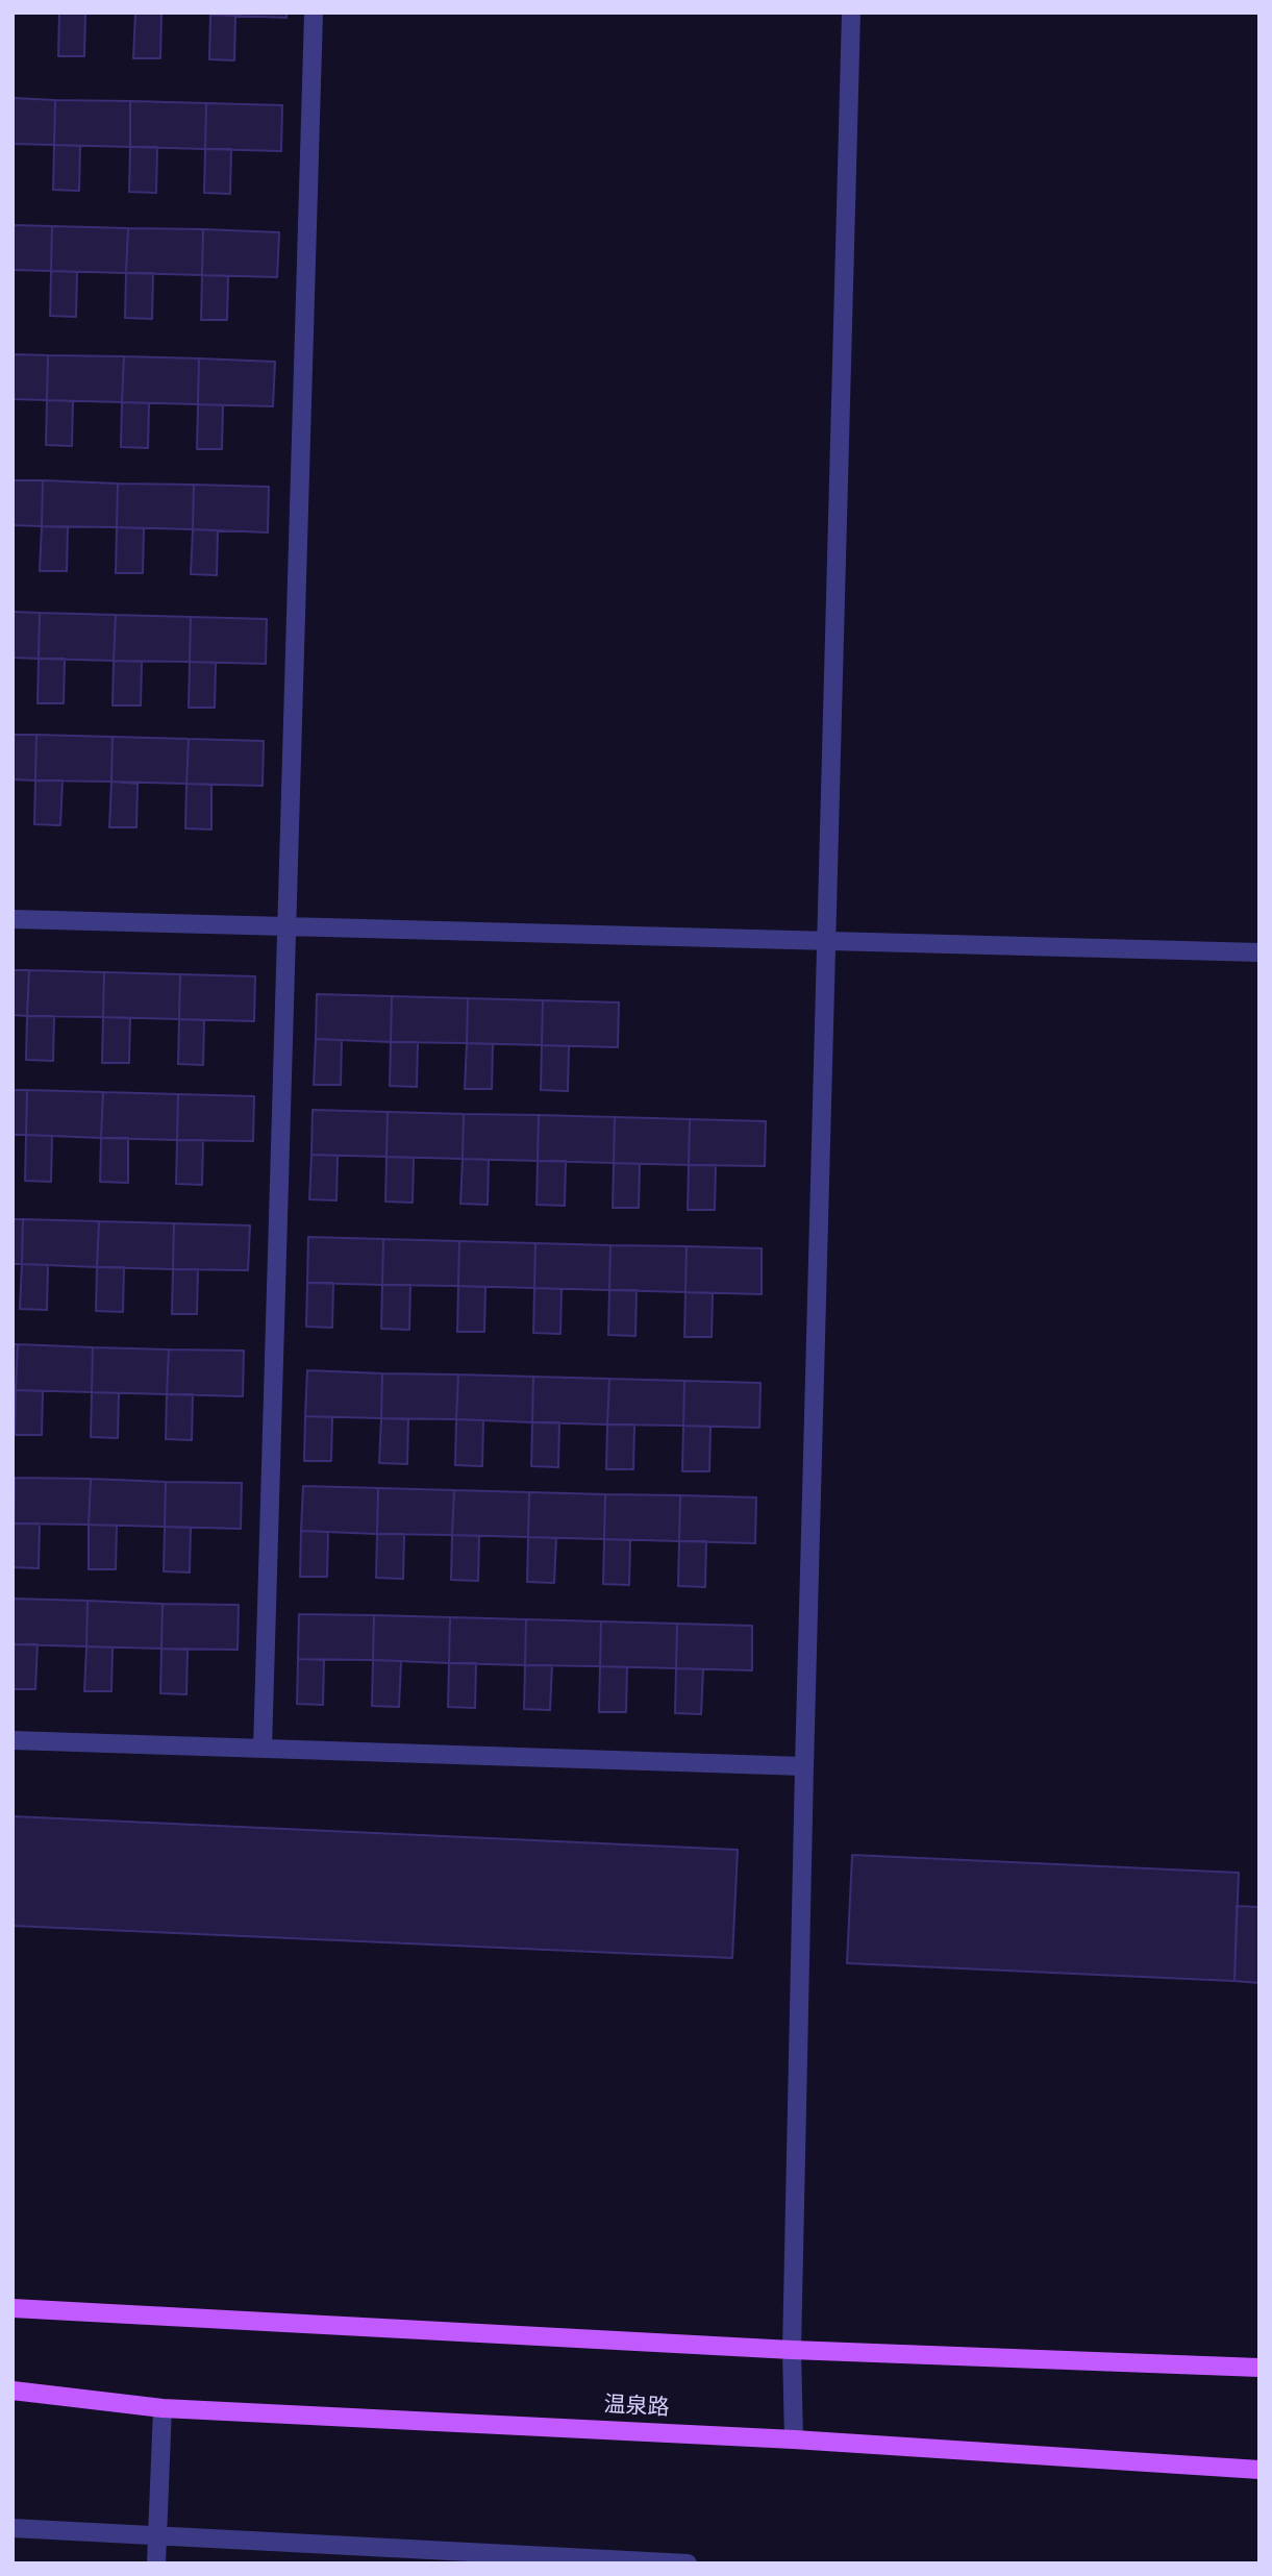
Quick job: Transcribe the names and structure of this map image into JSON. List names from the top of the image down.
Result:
{
  "streets": {
    "main road": ["温泉路"]
  }
}
